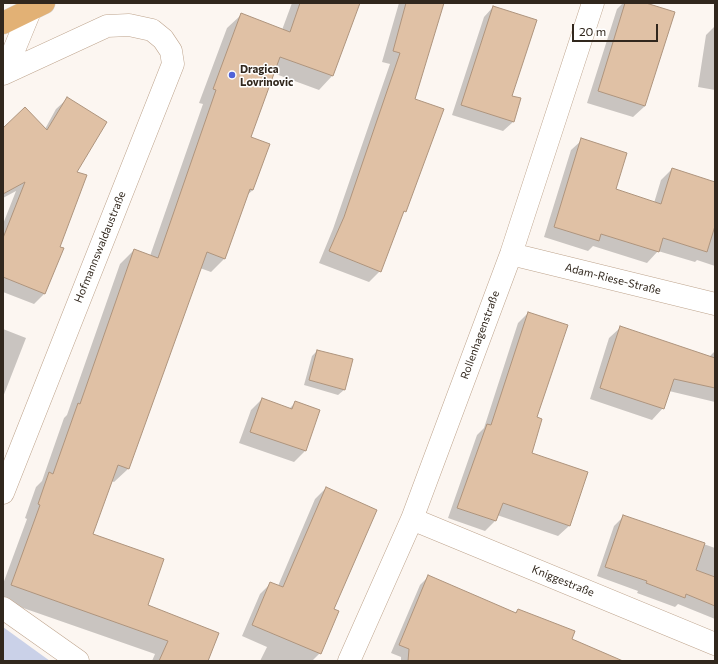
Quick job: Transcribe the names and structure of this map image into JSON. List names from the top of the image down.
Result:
{
  "streets": {
    "street": [
      "Hofmannswaldaustraße",
      "Adam-Riese-Straße",
      "Rollenhagenstraße",
      "Kniggestraße"
    ]
  },
  "crossings": [
    ["Adam-Riese-Straße", "Rollenhagenstraße"],
    ["Rollenhagenstraße", "Kniggestraße"]
  ],
  "places": ["Dragica Lovrinovic"],
  "scale_bar": "20 m"
}
